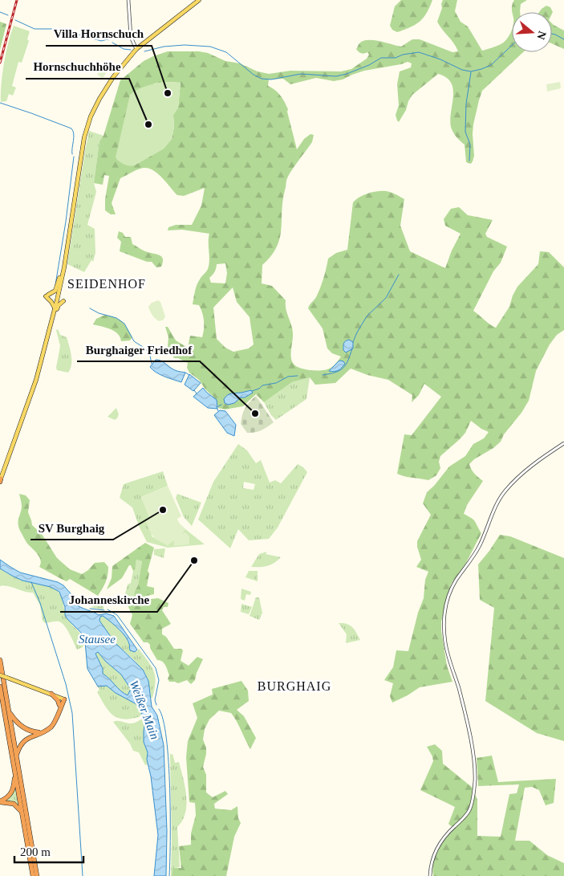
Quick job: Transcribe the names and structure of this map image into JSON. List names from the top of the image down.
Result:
{
  "districts": ["SEIDENHOF", "BURGHAIG"],
  "water": ["Stausee", "Weißer Main"],
  "places": [
    "Villa Hornschuch",
    "Hornschuchhöhe",
    "Burghaiger Friedhof",
    "SV Burghaig",
    "Johanneskirche"
  ],
  "scale_bar": "200 m",
  "north": "right"
}
